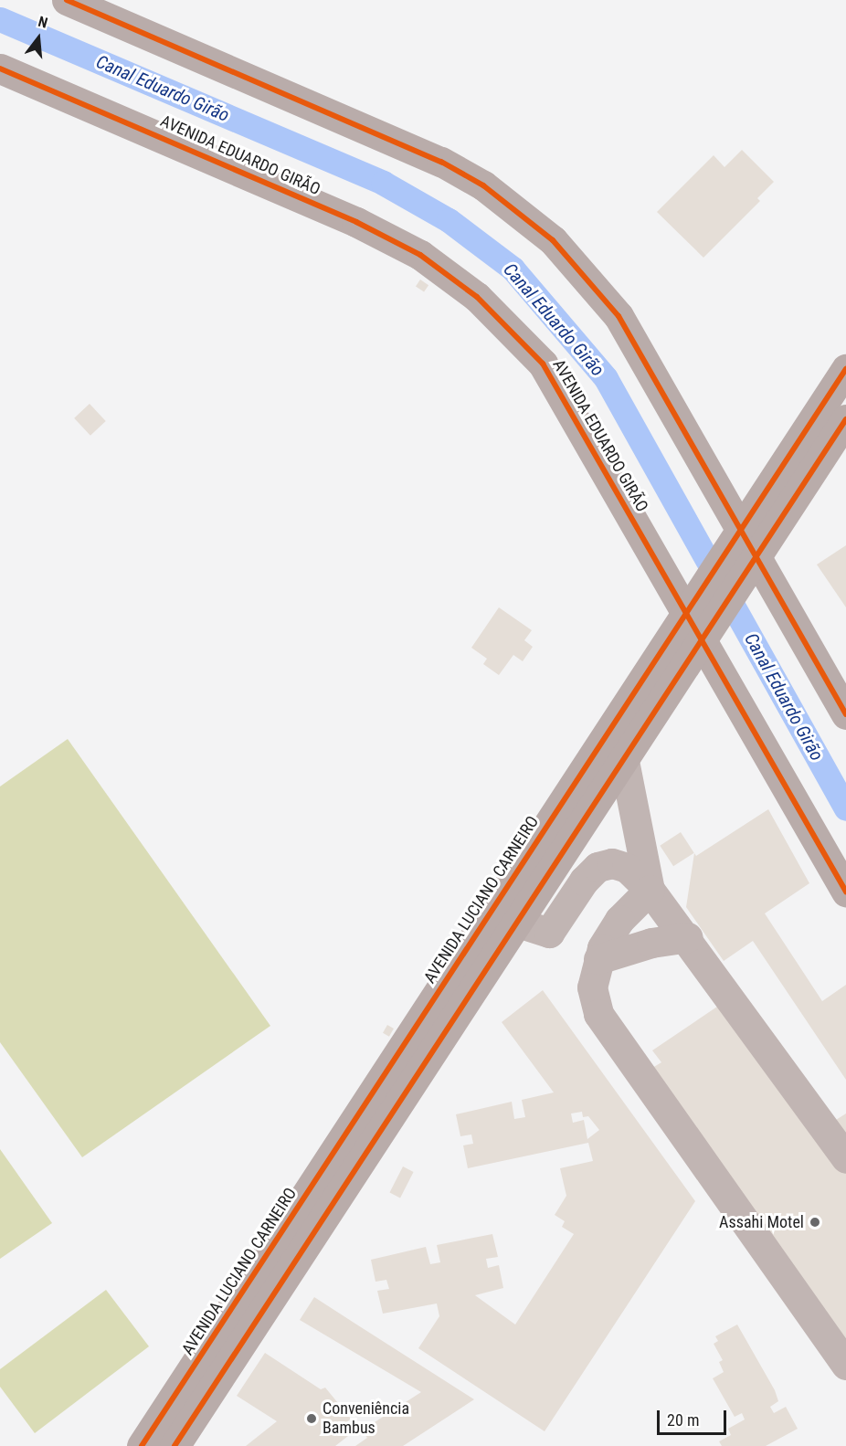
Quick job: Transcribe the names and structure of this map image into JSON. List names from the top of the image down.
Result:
{
  "streets": {
    "main road": ["AVENIDA EDUARDO GIRÃO", "AVENIDA LUCIANO CARNEIRO"]
  },
  "crossings": [
    ["AVENIDA EDUARDO GIRÃO", "AVENIDA LUCIANO CARNEIRO"]
  ],
  "water": ["Canal Eduardo Girão"],
  "places": ["Assahi Motel", "Conveniência Bambus"],
  "scale_bar": "20 m",
  "north": "top"
}
